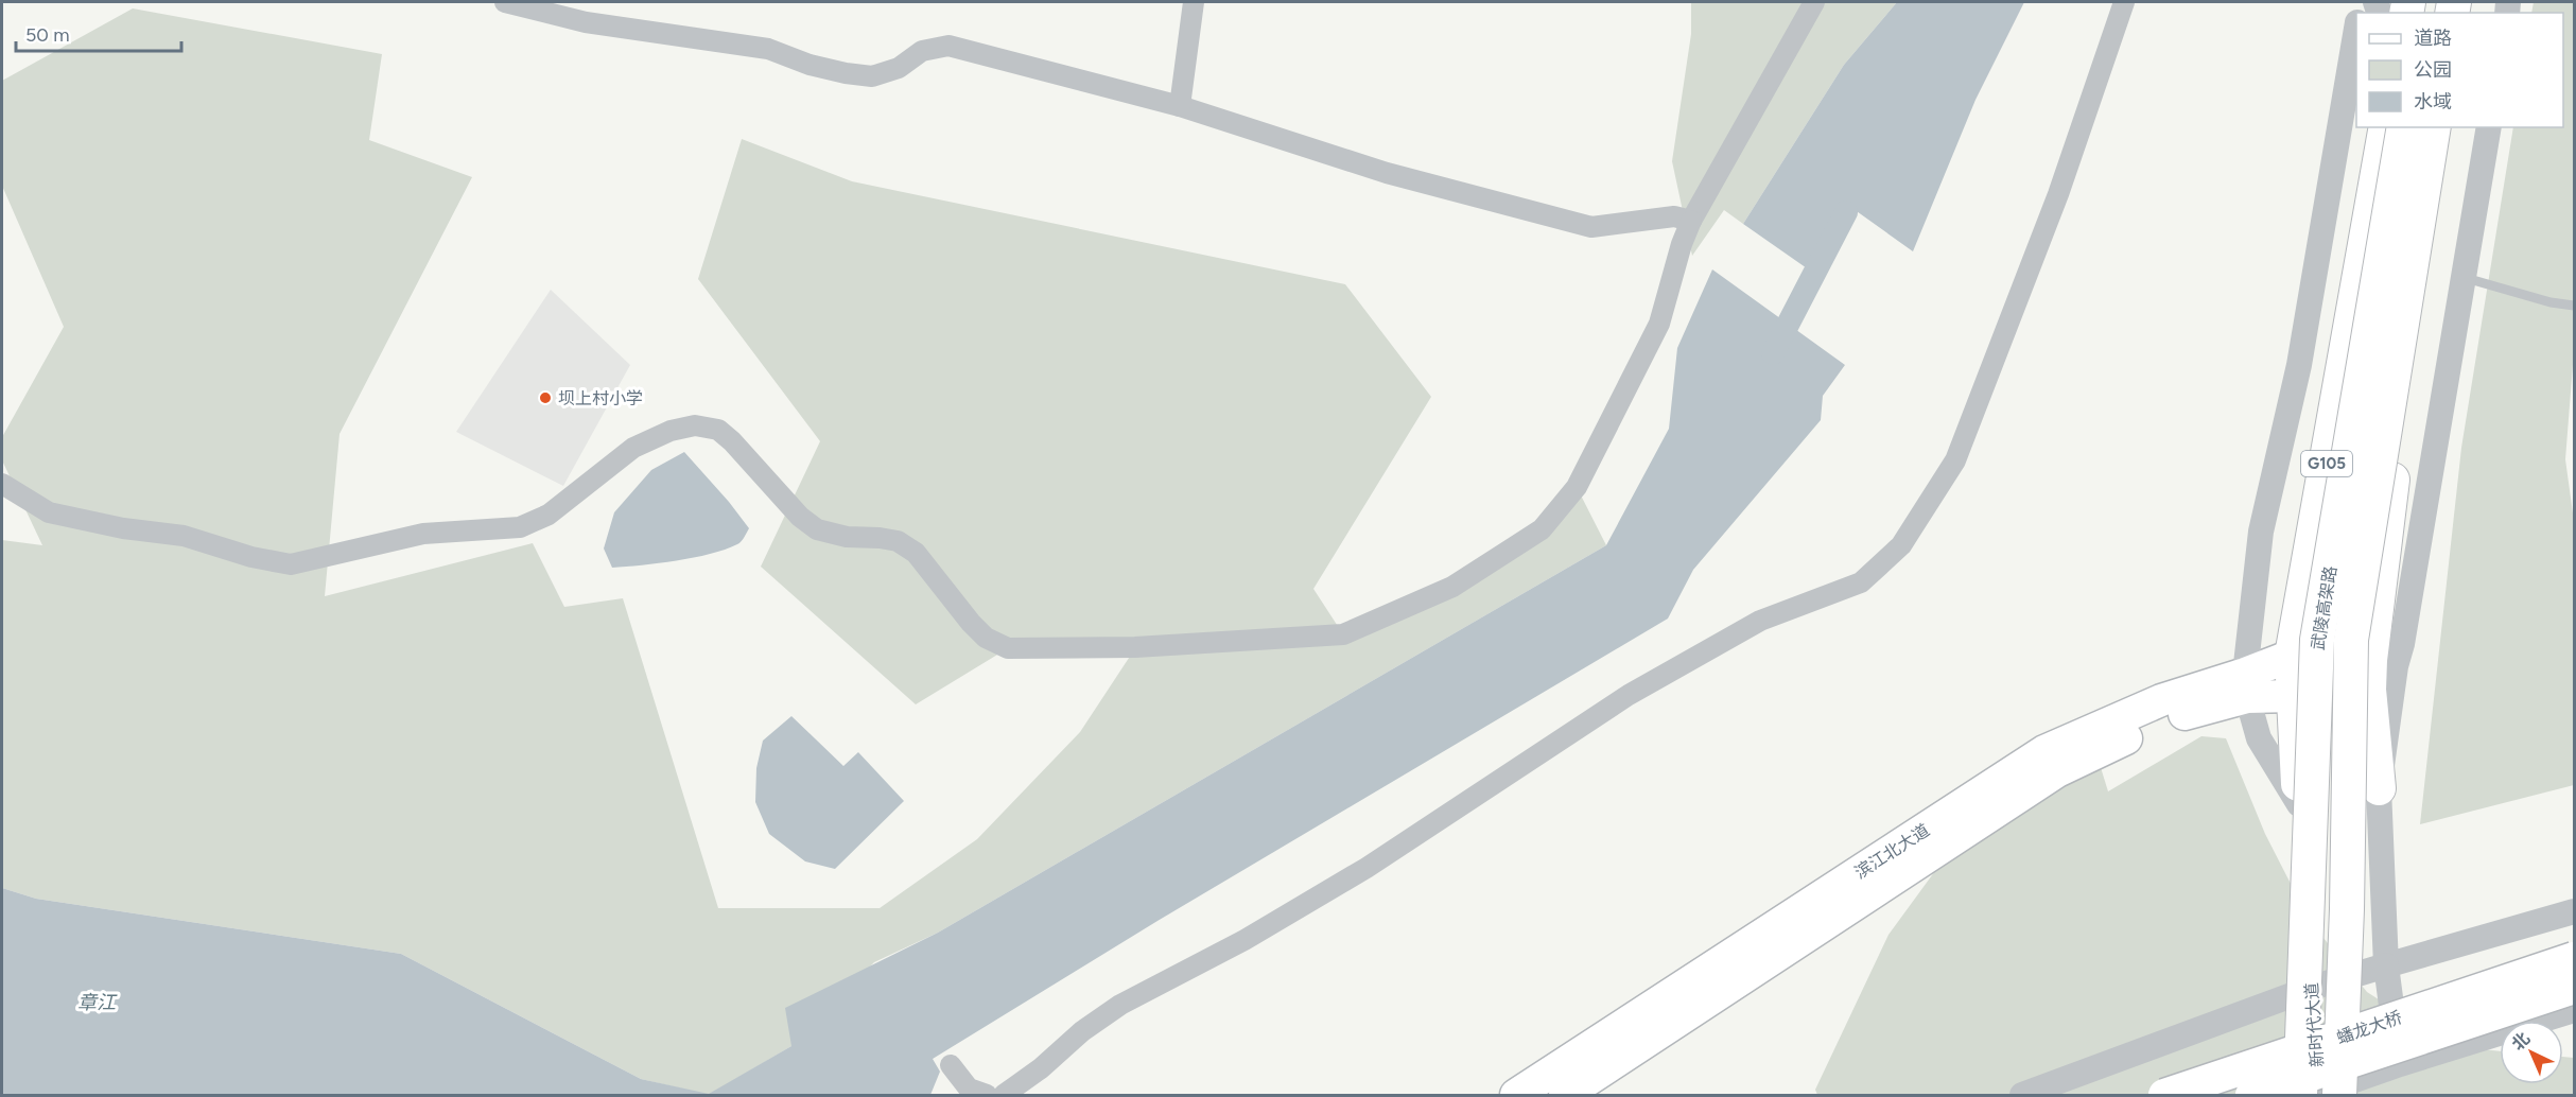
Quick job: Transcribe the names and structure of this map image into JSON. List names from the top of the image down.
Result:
{
  "streets": {
    "highway": ["G105", "武陵高架路"],
    "main road": ["滨江北大道", "蟠龙大桥"],
    "street": ["新时代大道"]
  },
  "crossings": [
    ["G105", "滨江北大道"],
    ["G105", "新时代大道"],
    ["武陵高架路", "新时代大道"]
  ],
  "water": ["章江"],
  "places": ["坝上村小学"],
  "legend": ["道路", "公园", "水域"],
  "scale_bar": "50 m",
  "north": "top left"
}
